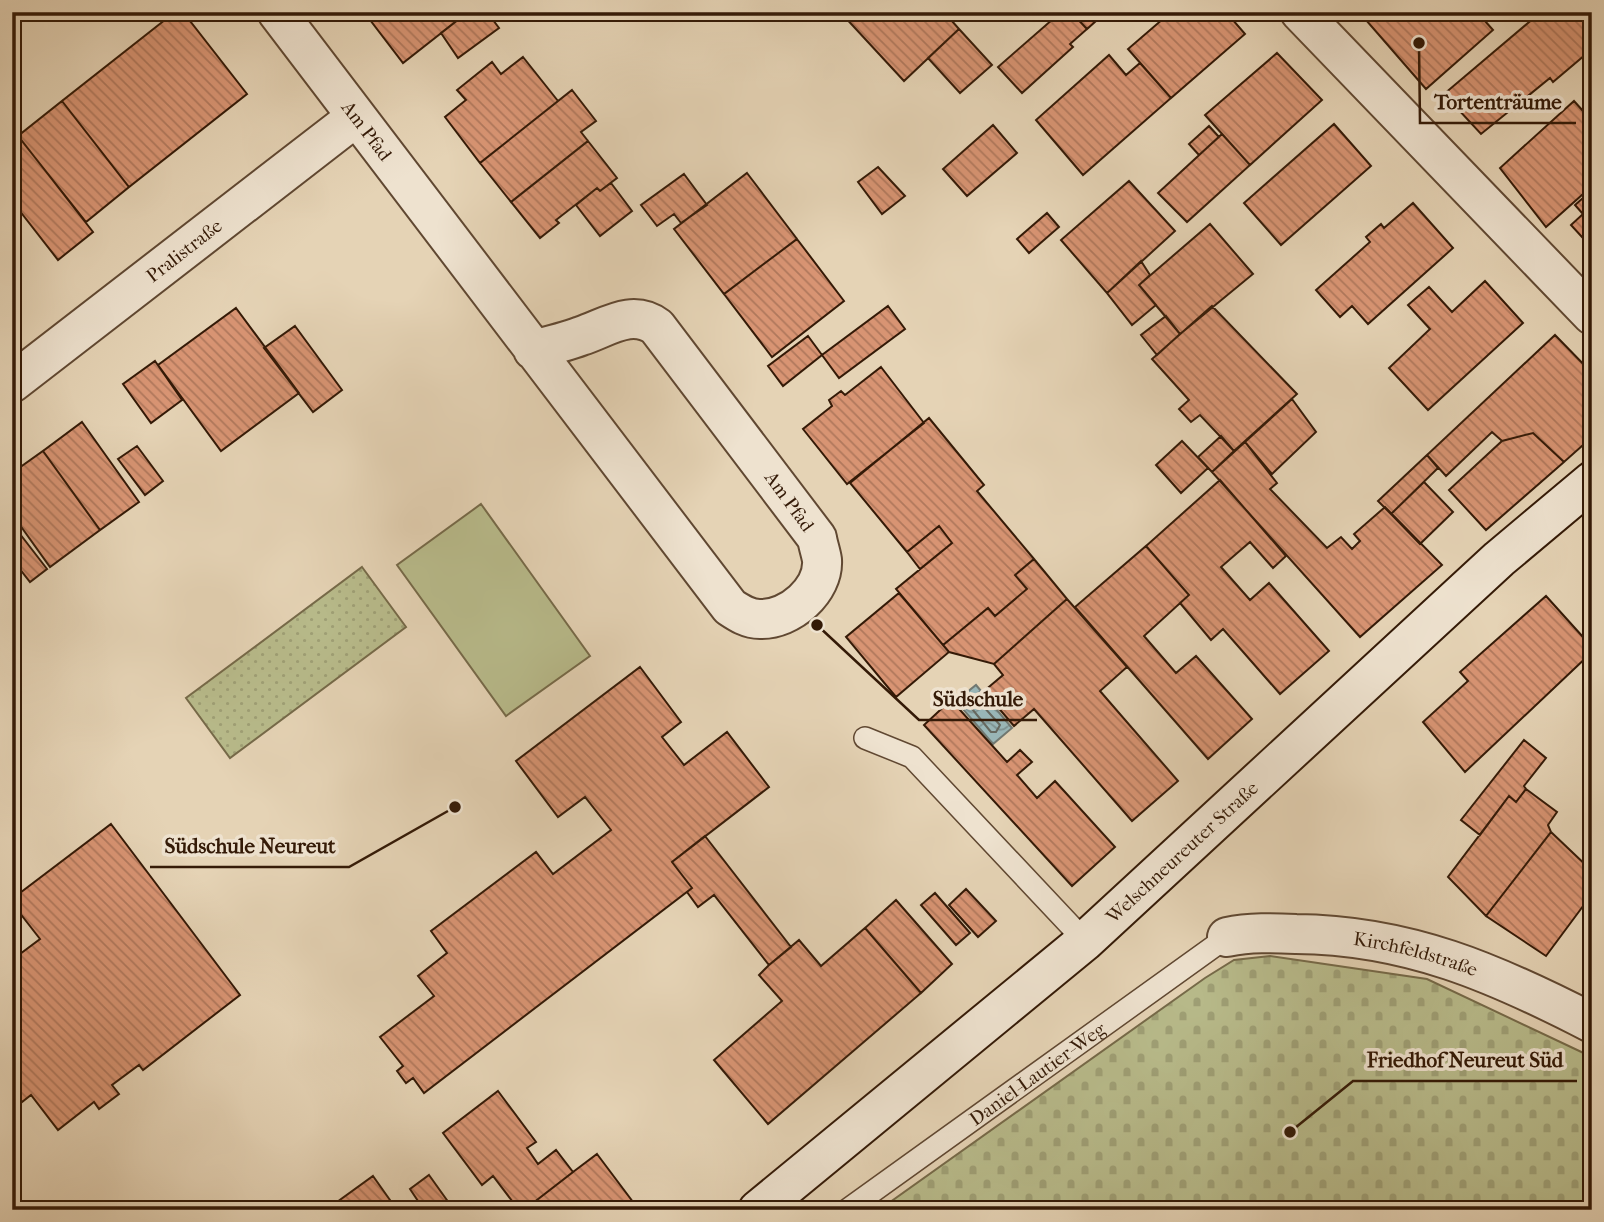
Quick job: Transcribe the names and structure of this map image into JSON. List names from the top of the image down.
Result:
{
  "streets": {
    "street": [
      "Am Pfad",
      "Pralistraße",
      "Welschneureuter Straße",
      "Kirchfeldstraße"
    ],
    "lane": ["Daniel-Lautier-Weg"]
  },
  "crossings": [
    ["Am Pfad", "Pralistraße"],
    ["Kirchfeldstraße", "Daniel-Lautier-Weg"]
  ],
  "places": [
    "Tortenträume",
    "Südschule",
    "Südschule Neureut",
    "Friedhof Neureut Süd"
  ]
}
